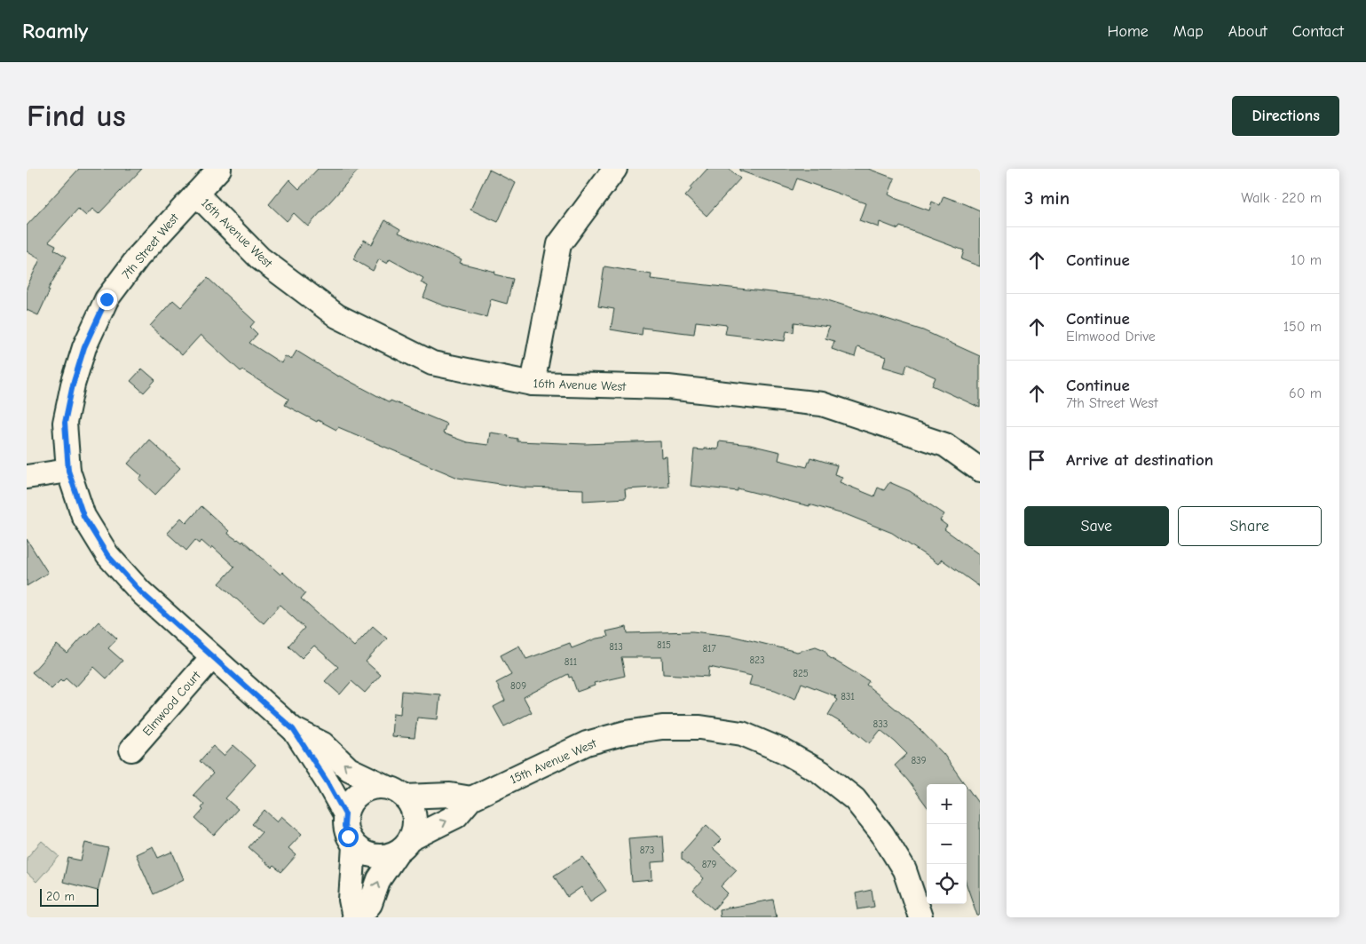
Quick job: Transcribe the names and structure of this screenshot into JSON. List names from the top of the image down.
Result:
{
  "streets": {
    "street": [
      "16th Avenue West",
      "7th Street West",
      "Elmwood Court",
      "15th Avenue West"
    ]
  },
  "crossings": [
    ["16th Avenue West", "7th Street West"],
    ["7th Street West", "Elmwood Court"]
  ],
  "house_numbers": [
    "815",
    "813",
    "817",
    "823",
    "811",
    "825",
    "809",
    "831",
    "833",
    "839",
    "873",
    "879"
  ],
  "scale_bar": "20 m",
  "page": {
    "header": "Roamly",
    "nav": [
      "Home",
      "Map",
      "About",
      "Contact"
    ],
    "buttons": [
      "Directions",
      ["Save", "Share"]
    ],
    "title": "Find us",
    "heading": ["3 min", "Walk · 220 m"],
    "list": [
      ["Continue", "10 m"],
      ["Continue", "Elmwood Drive", "150 m"],
      ["Continue", "7th Street West", "60 m"],
      "Arrive at destination"
    ],
    "map_buttons": ["+", "−"],
    "scale": "20 m"
  }
}
